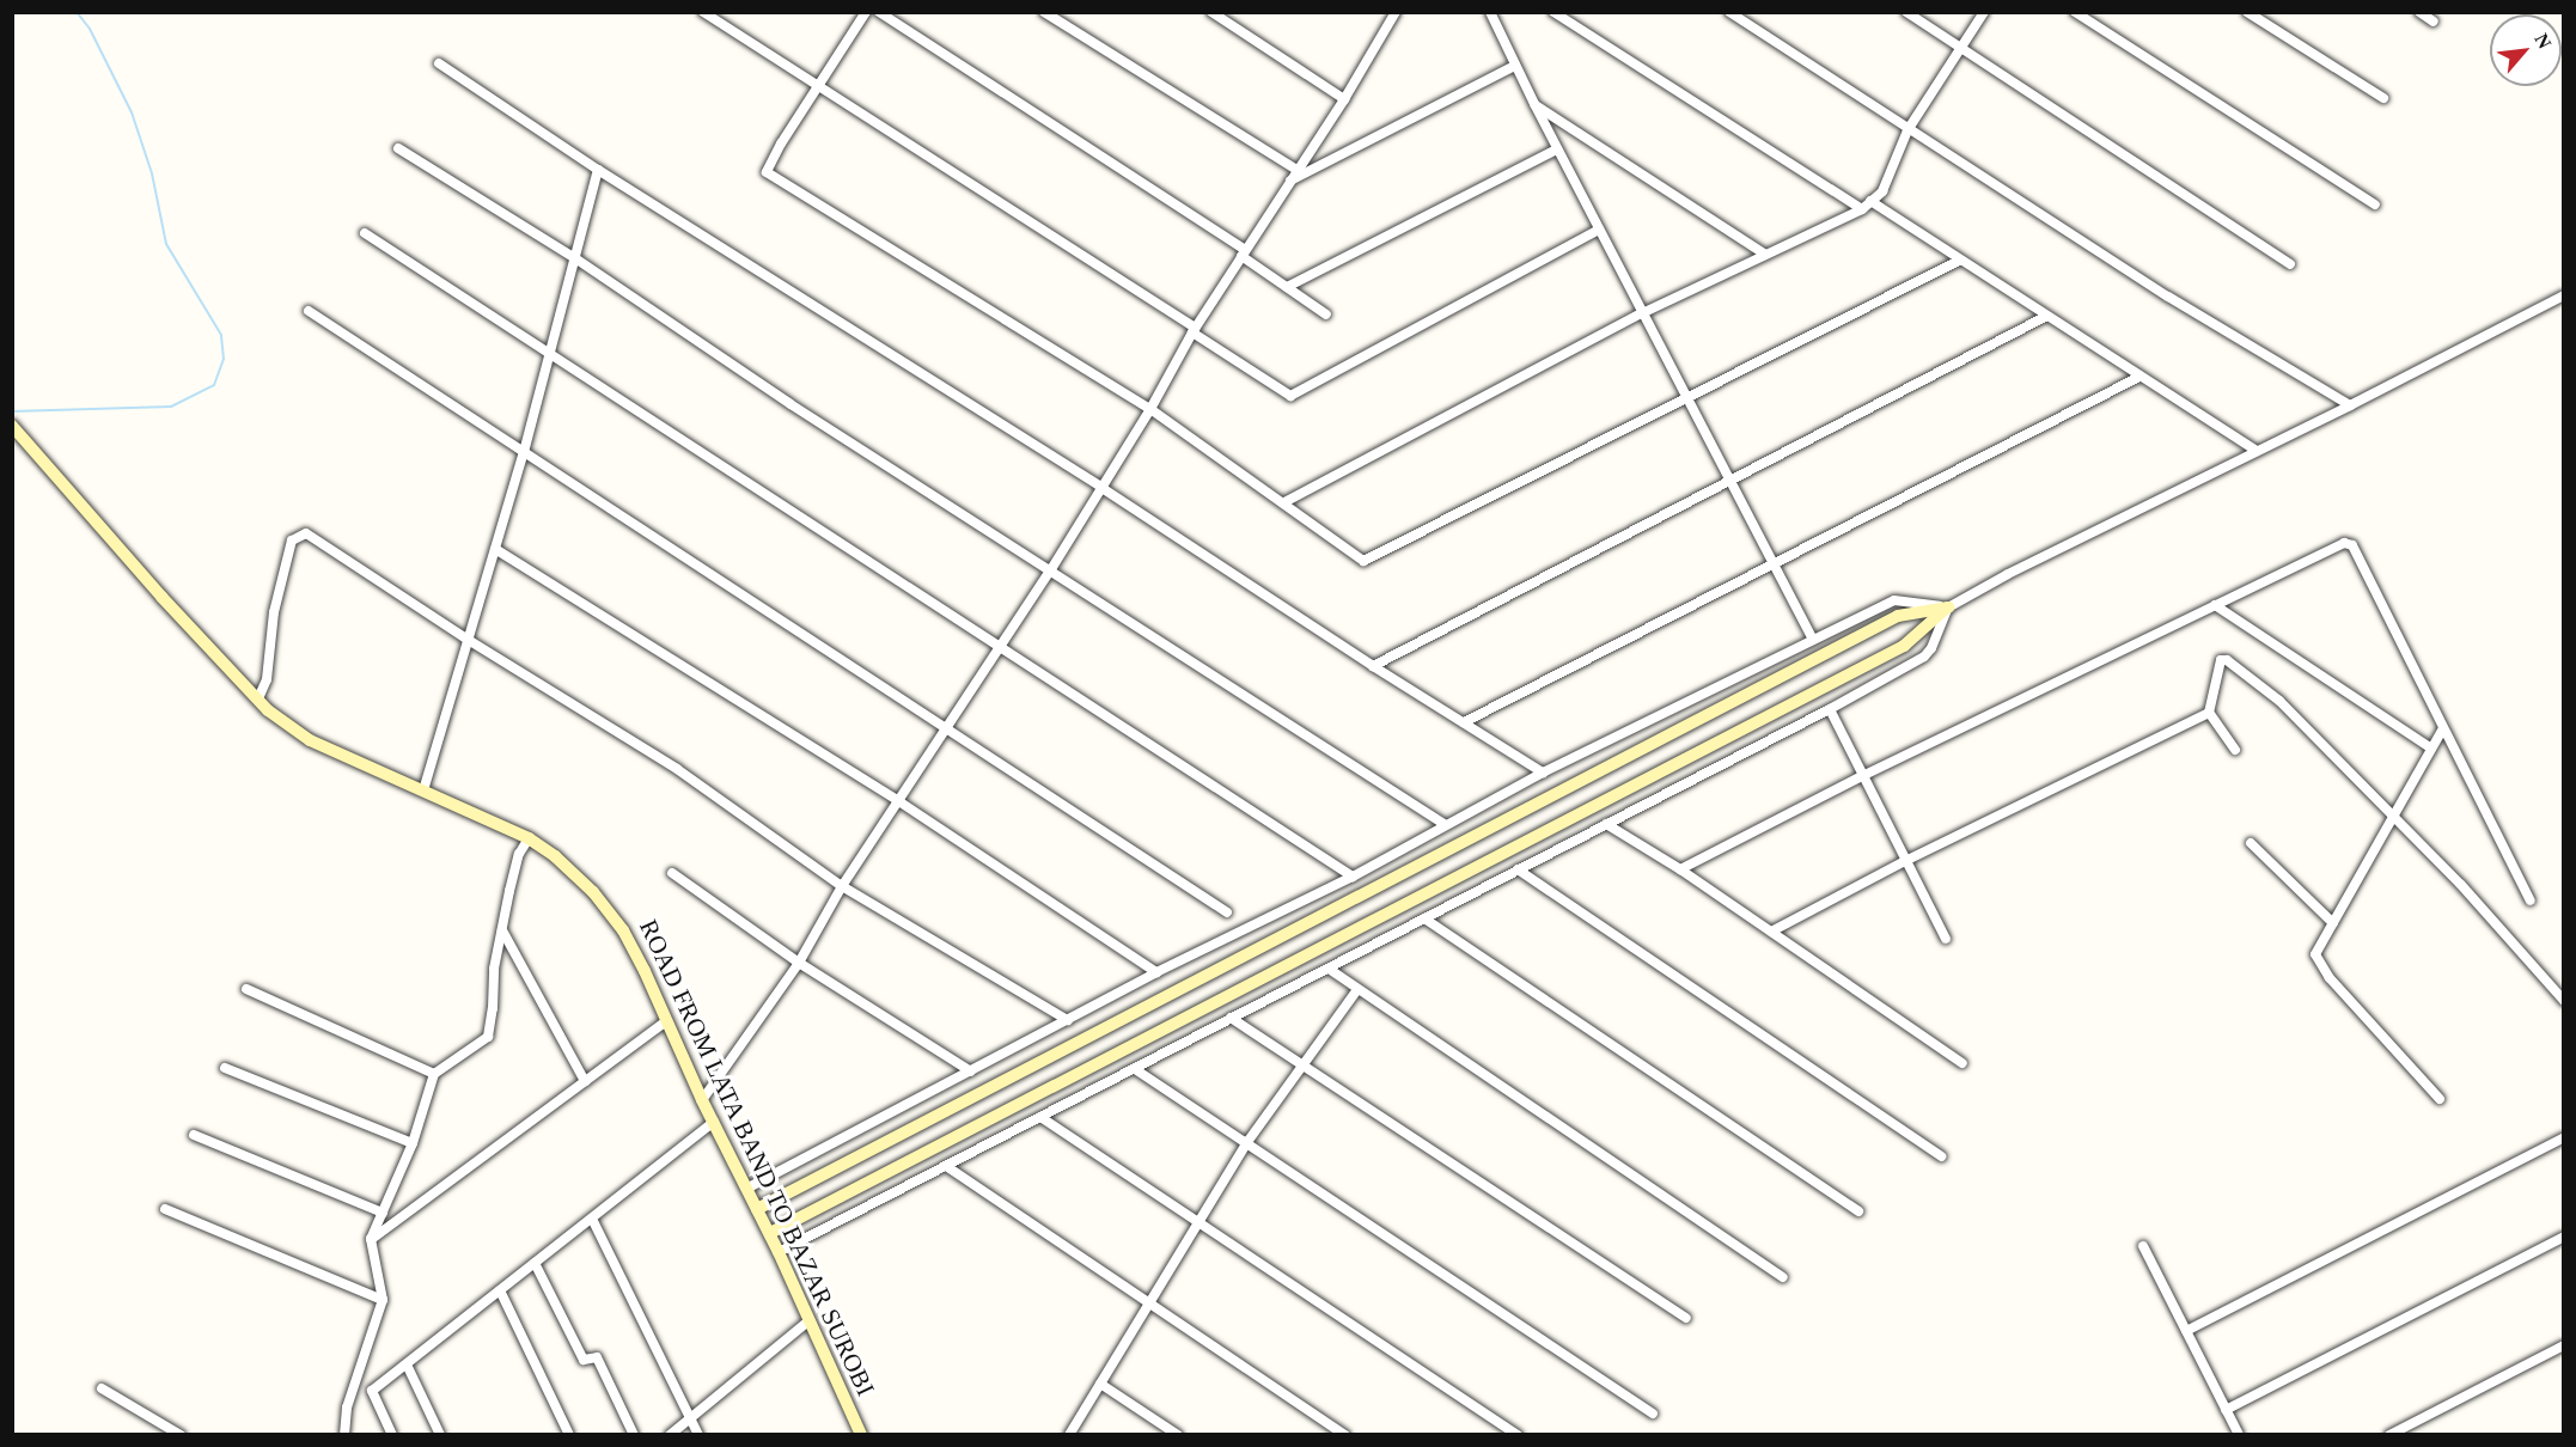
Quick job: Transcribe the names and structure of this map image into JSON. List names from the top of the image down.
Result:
{
  "streets": {
    "street": ["ROAD FROM LATA BAND TO BAZAR SUROBI"]
  },
  "north": "top right"
}
